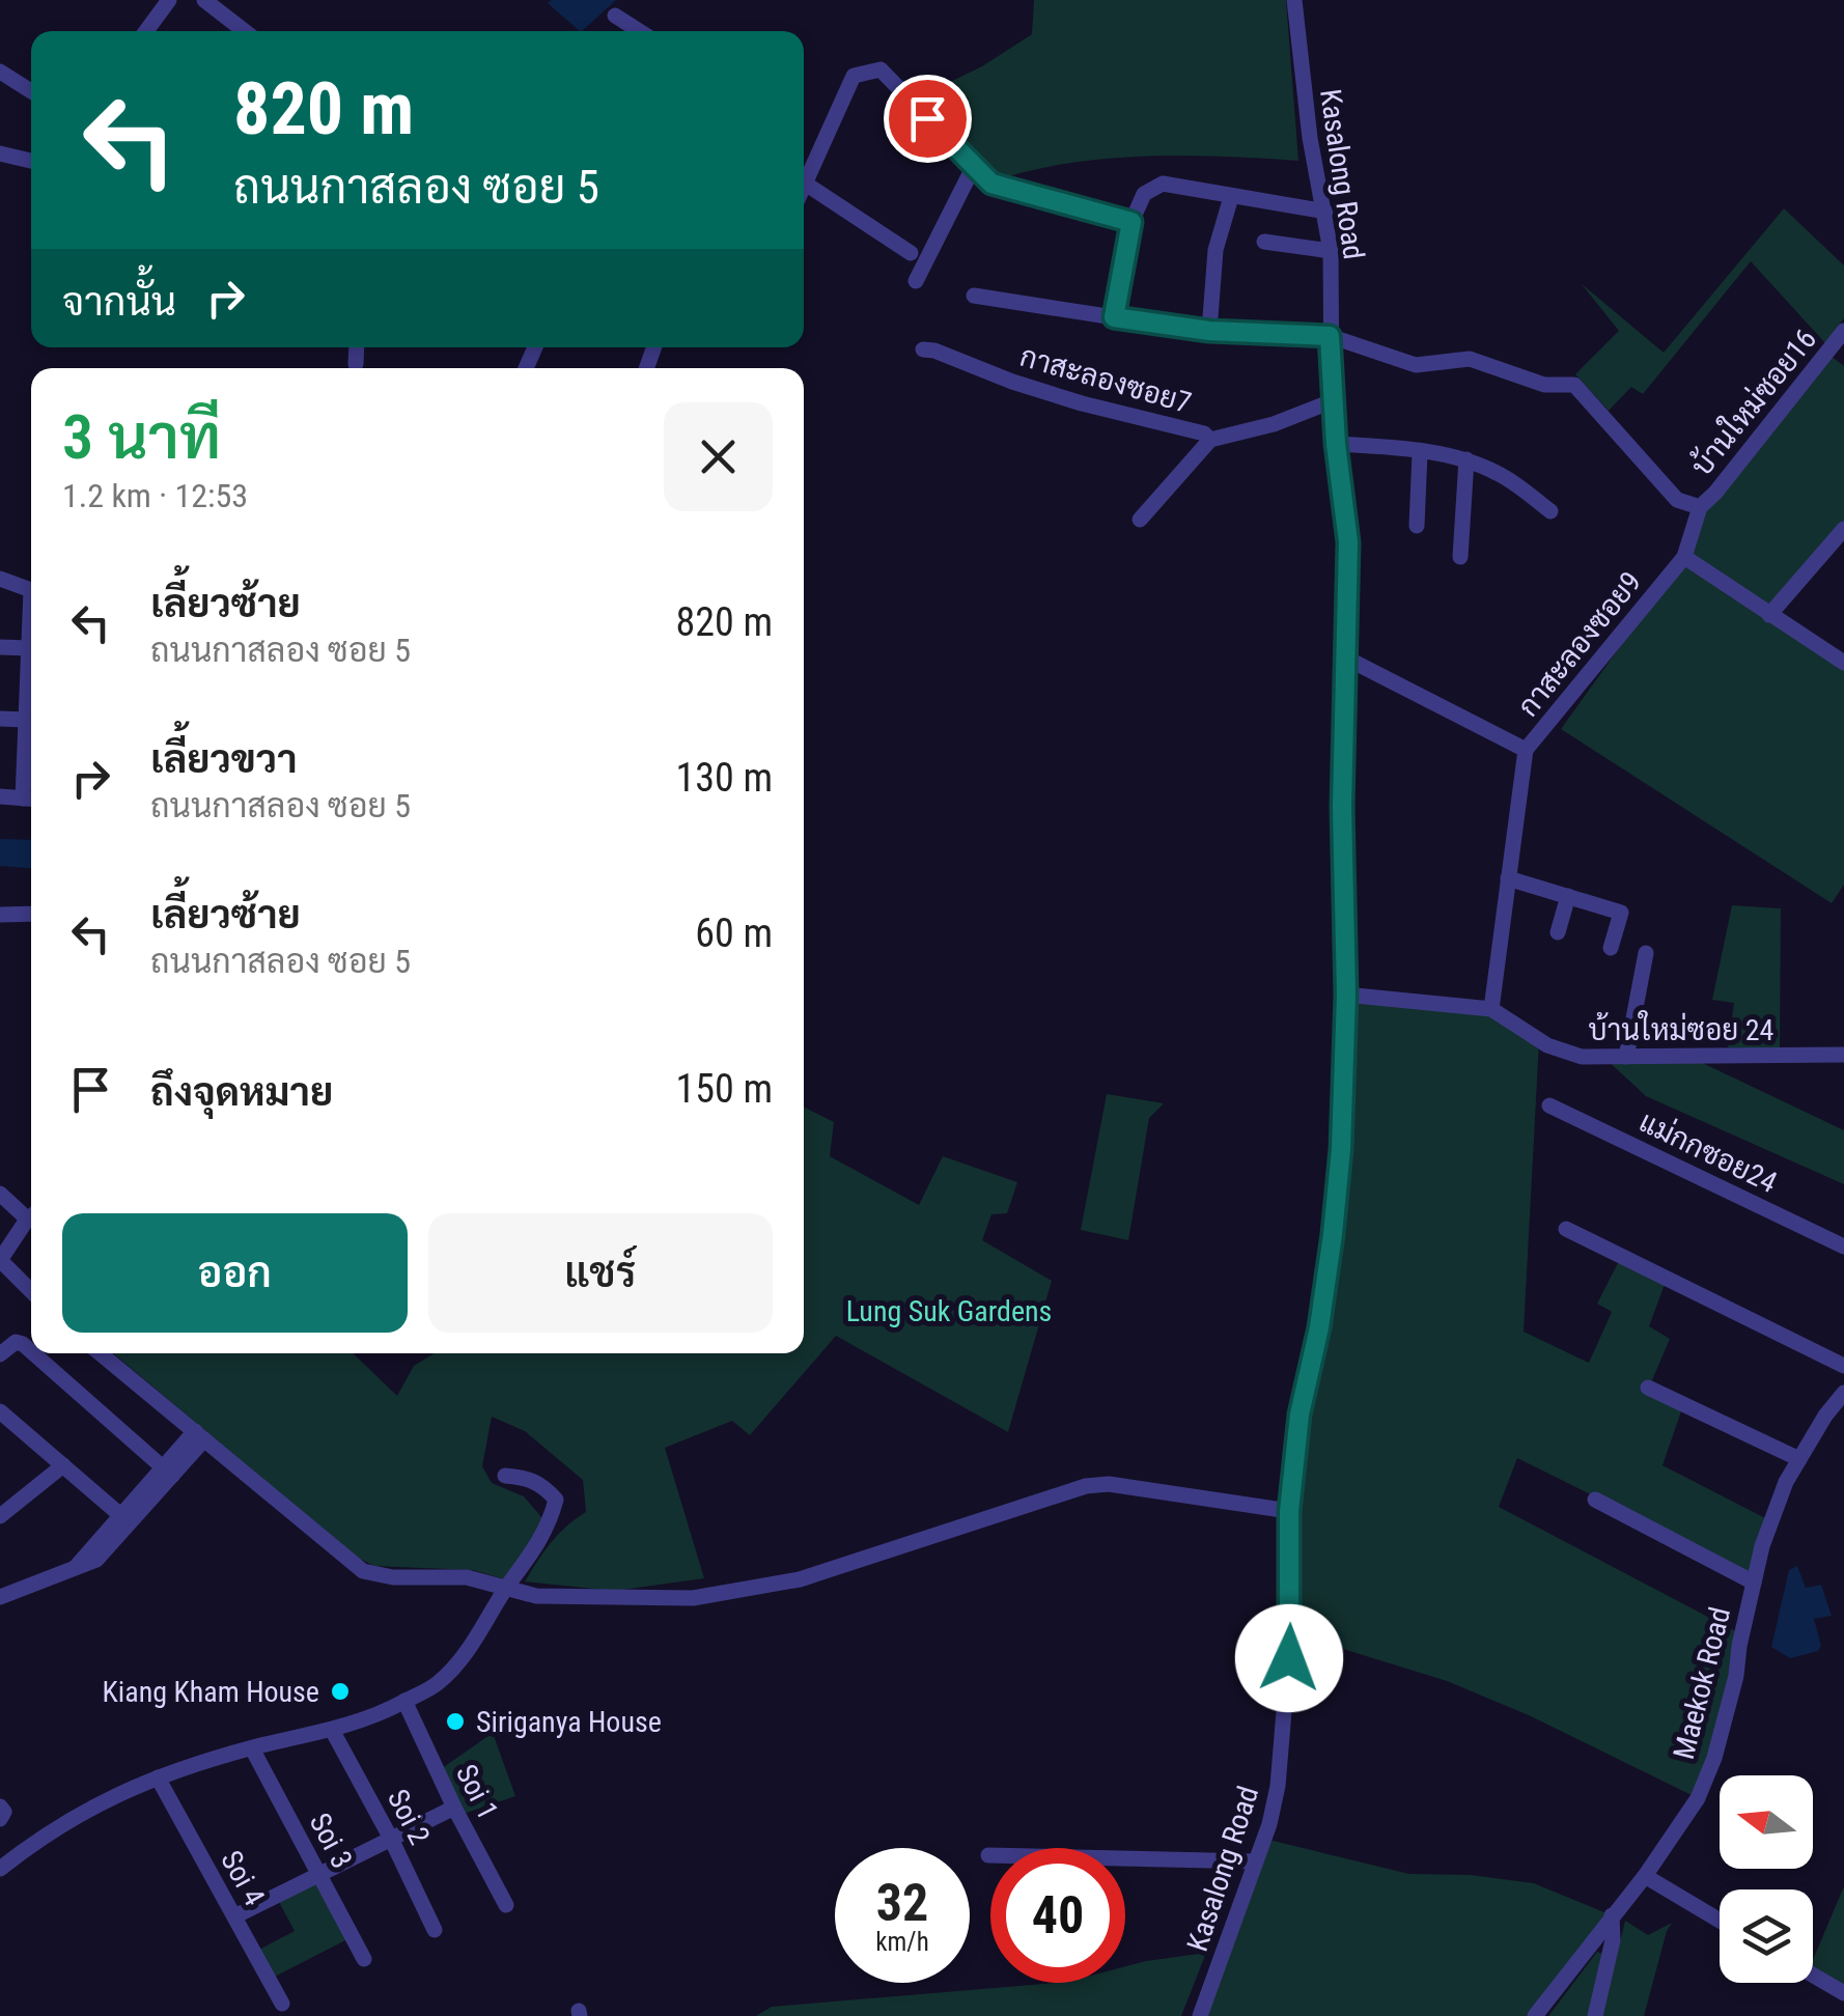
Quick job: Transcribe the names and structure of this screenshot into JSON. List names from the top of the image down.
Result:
{
  "streets": {
    "street": [
      "Kasalong Road",
      "กาสะลองซอย7",
      "บ้านใหม่ซอย16",
      "กาสะลองซอย9",
      "บ้านใหม่ซอย 24",
      "แม่กกซอย24",
      "Maekok Road",
      "Soi 1",
      "Soi 2",
      "Soi 3",
      "Soi 4"
    ]
  },
  "crossings": [
    ["Kasalong Road", "กาสะลองซอย7"],
    ["Kasalong Road", "บ้านใหม่ซอย16"],
    ["Kasalong Road", "กาสะลองซอย9"],
    ["Kasalong Road", "บ้านใหม่ซอย 24"]
  ],
  "parks": ["Lung Suk Gardens"],
  "places": ["Kiang Kham House", "Siriganya House"],
  "north": "left",
  "page": {
    "turn": ["820 m", "ถนนกาสลอง ซอย 5"],
    "then": "จากนั้น",
    "heading": ["3 นาที", "1.2 km · 12:53"],
    "list": [
      {
        "name": "เลี้ยวซ้าย",
        "note": "ถนนกาสลอง ซอย 5",
        "value": "820 m"
      },
      {
        "name": "เลี้ยวขวา",
        "note": "ถนนกาสลอง ซอย 5",
        "value": "130 m"
      },
      {
        "name": "เลี้ยวซ้าย",
        "note": "ถนนกาสลอง ซอย 5",
        "value": "60 m"
      },
      {
        "name": "ถึงจุดหมาย",
        "value": "150 m"
      }
    ],
    "buttons": ["ออก", "แชร์"],
    "speed": "32 km/h",
    "limit": "40"
  }
}
